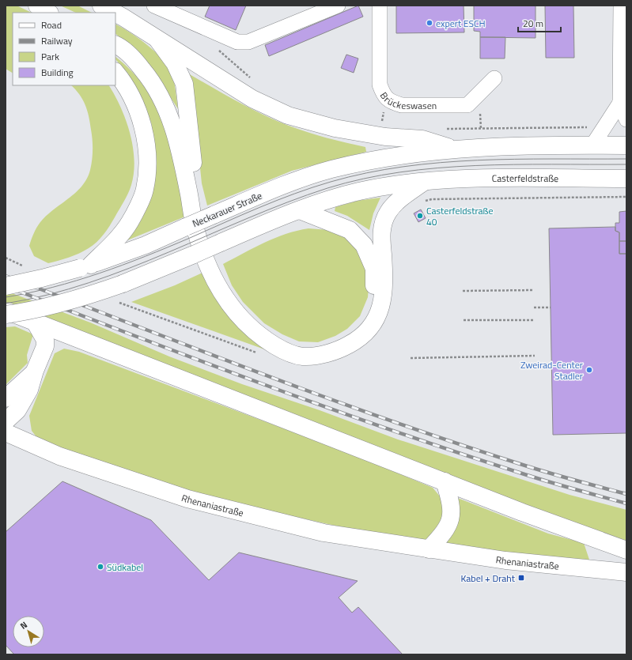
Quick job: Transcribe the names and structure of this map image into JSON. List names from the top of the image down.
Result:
{
  "streets": {
    "main road": ["Casterfeldstraße", "Neckarauer Straße", "Rhenaniastraße"],
    "street": ["Brückeswasen"]
  },
  "places": {
    "other": [
      "expert ESCH",
      "Casterfeldstraße 40",
      "Zweirad-Center Stadler",
      "Südkabel"
    ],
    "transit": ["Kabel + Draht"]
  },
  "legend": [
    "Road",
    "Railway",
    "Park",
    "Building"
  ],
  "scale_bar": "20 m",
  "north": "top left"
}
